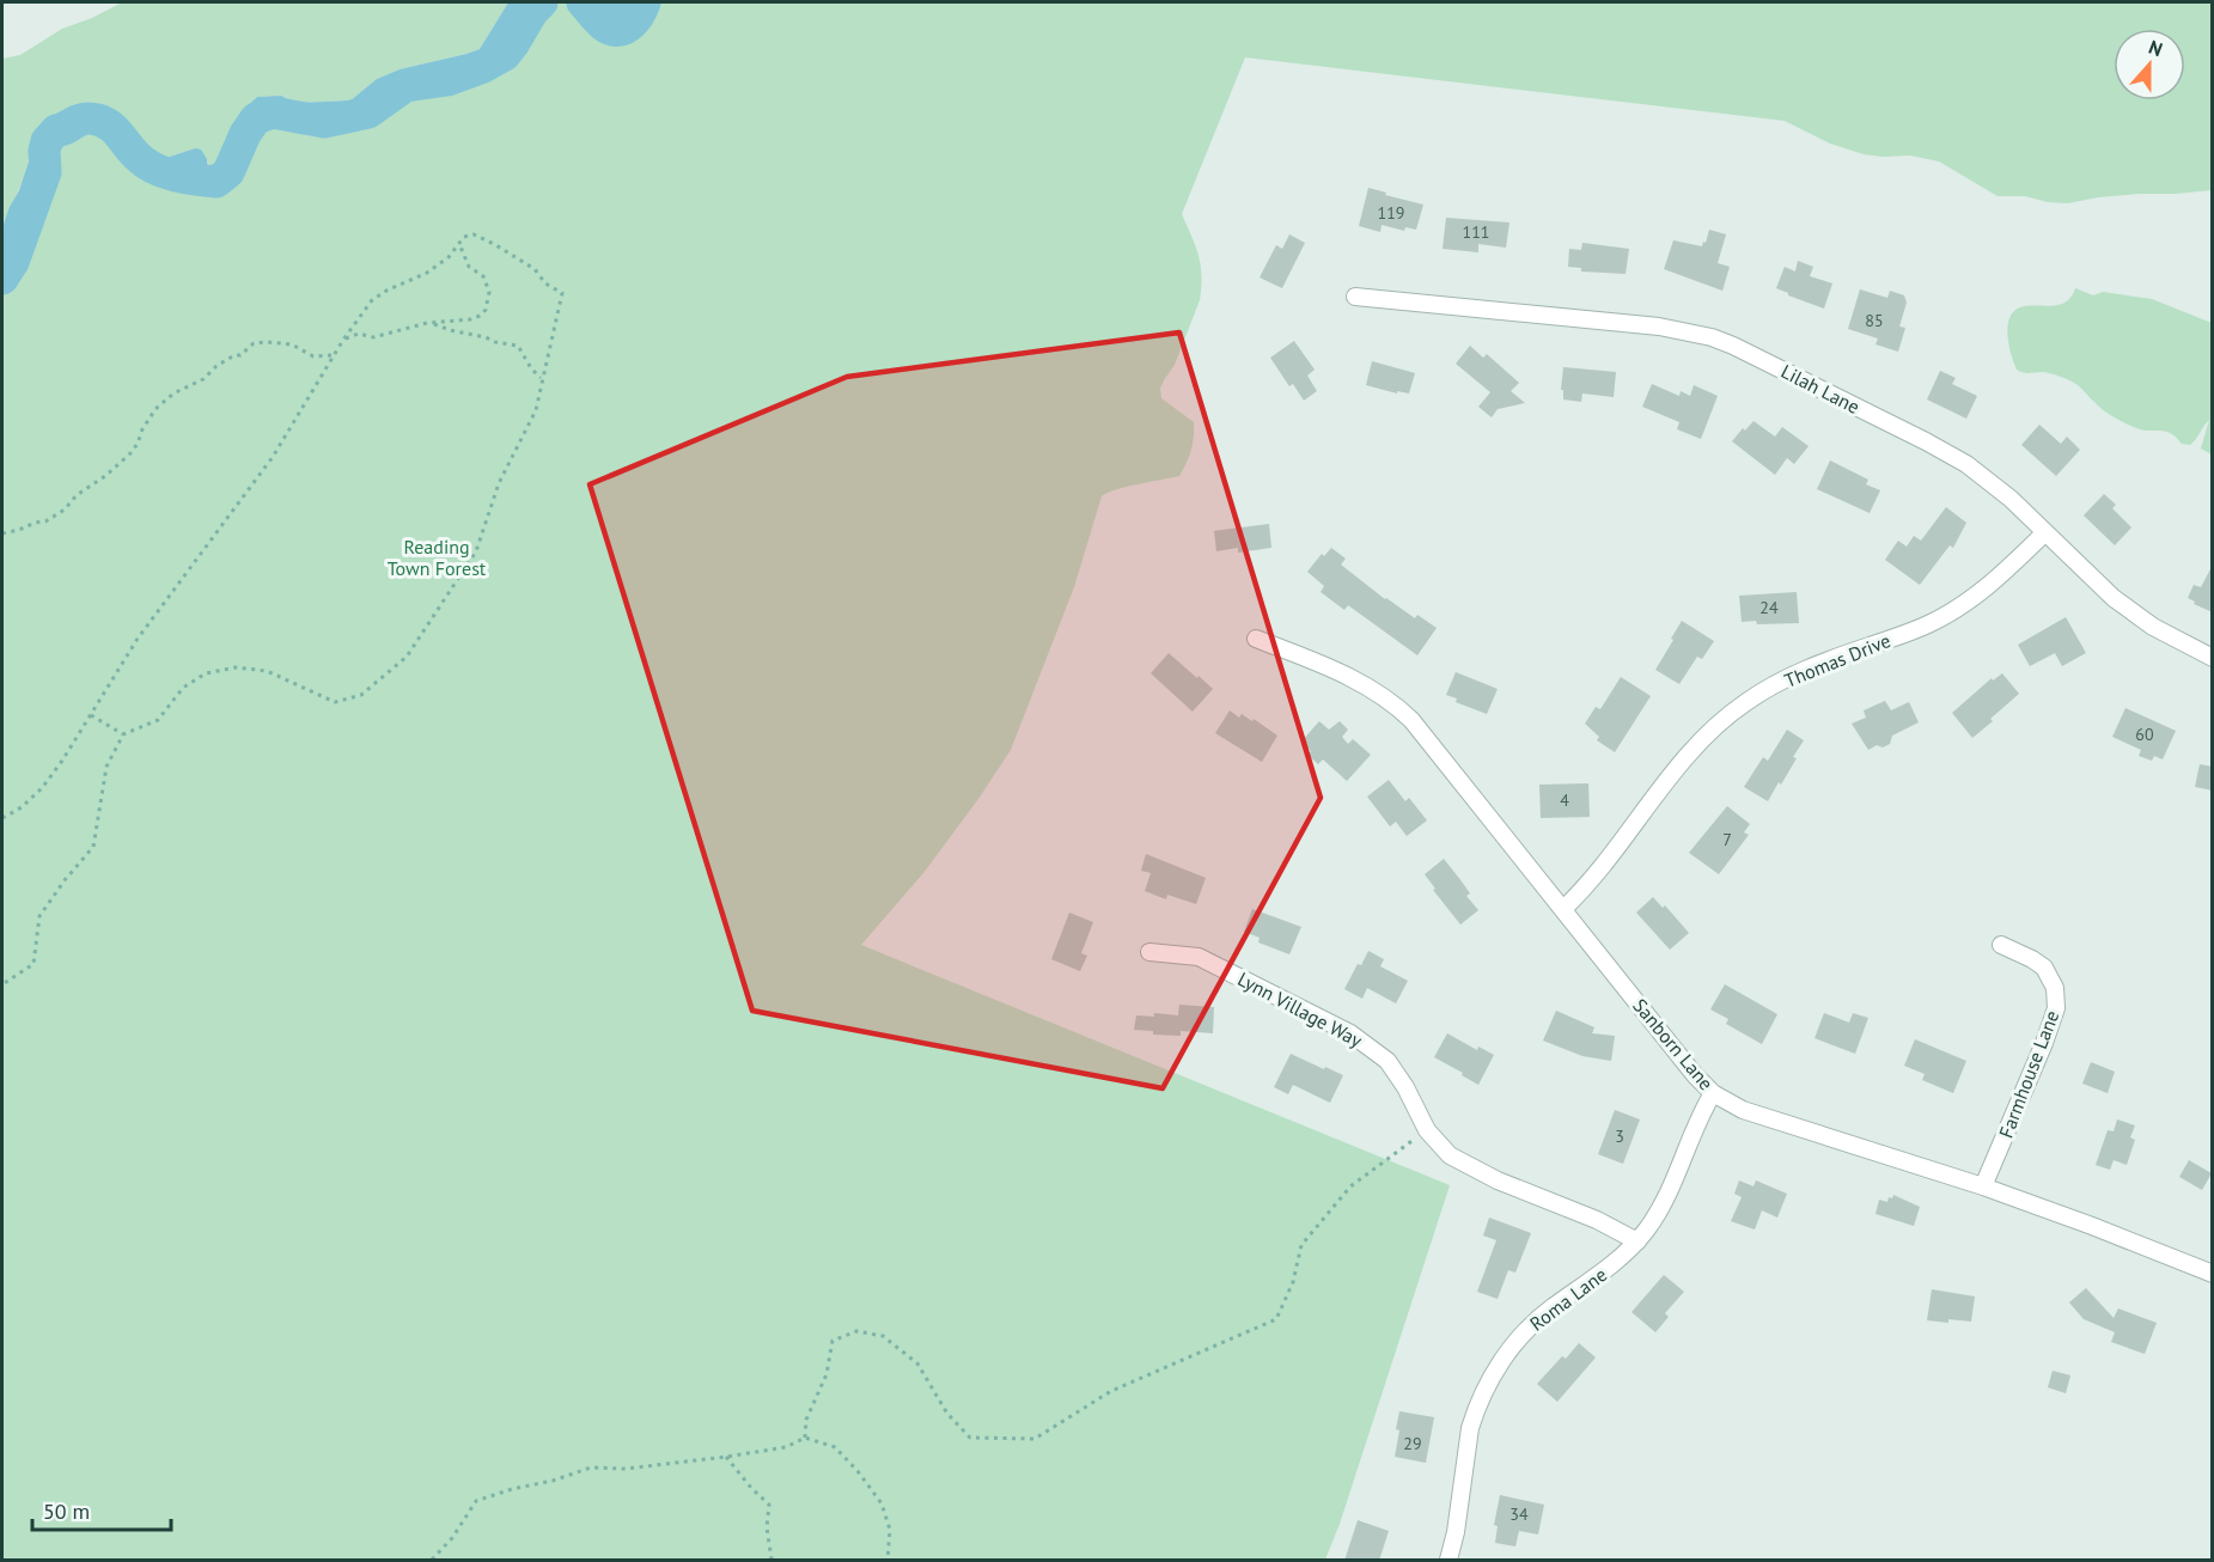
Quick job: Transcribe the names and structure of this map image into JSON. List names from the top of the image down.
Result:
{
  "streets": {
    "street": [
      "Lilah Lane",
      "Thomas Drive",
      "Lynn Village Way",
      "Sanborn Lane",
      "Farmhouse Lane",
      "Roma Lane"
    ]
  },
  "crossings": [
    ["Lilah Lane", "Thomas Drive"],
    ["Thomas Drive", "Sanborn Lane"],
    ["Lynn Village Way", "Roma Lane"],
    ["Sanborn Lane", "Farmhouse Lane"],
    ["Sanborn Lane", "Roma Lane"]
  ],
  "parks": ["Reading Town Forest"],
  "house_numbers": [
    "119",
    "111",
    "85",
    "24",
    "60",
    "4",
    "7",
    "3",
    "29",
    "34"
  ],
  "scale_bar": "50 m",
  "north": "top"
}
